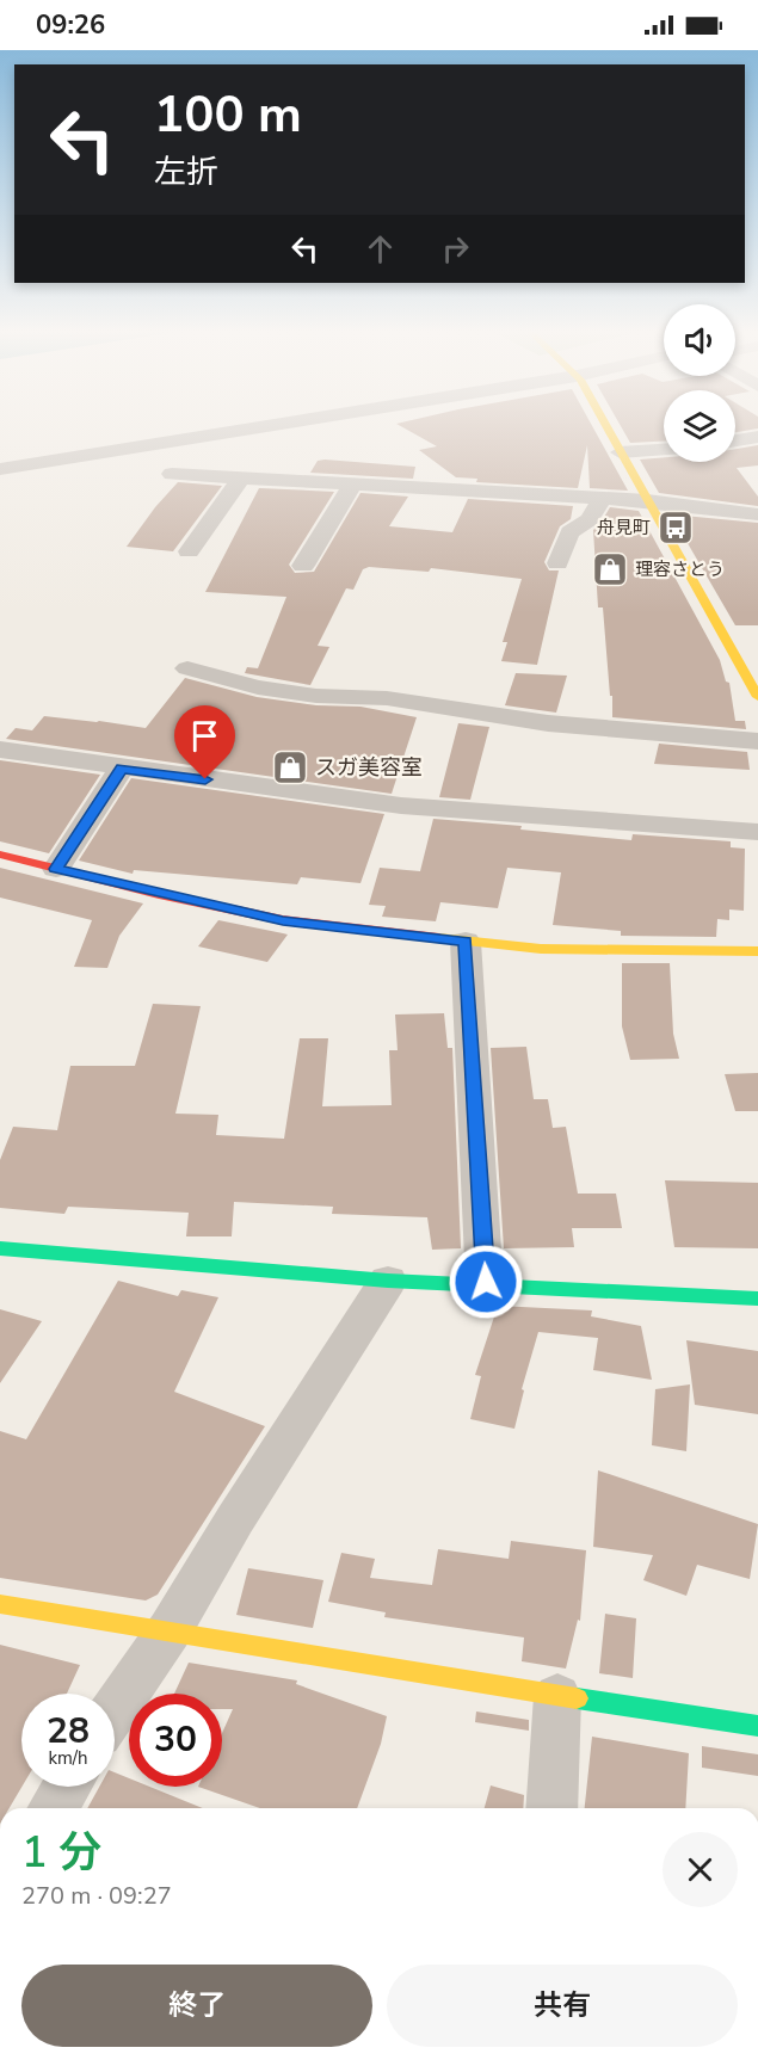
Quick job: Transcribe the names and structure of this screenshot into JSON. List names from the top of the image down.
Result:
{
  "places": {
    "bus stop": ["舟見町"],
    "shop": ["理容さとう", "スガ美容室"]
  },
  "page": {
    "status": "09:26",
    "turn": ["100 m", "左折"],
    "speed": "28 km/h",
    "limit": "30",
    "heading": ["1 分", "270 m · 09:27"],
    "buttons": ["終了", "共有"]
  }
}
